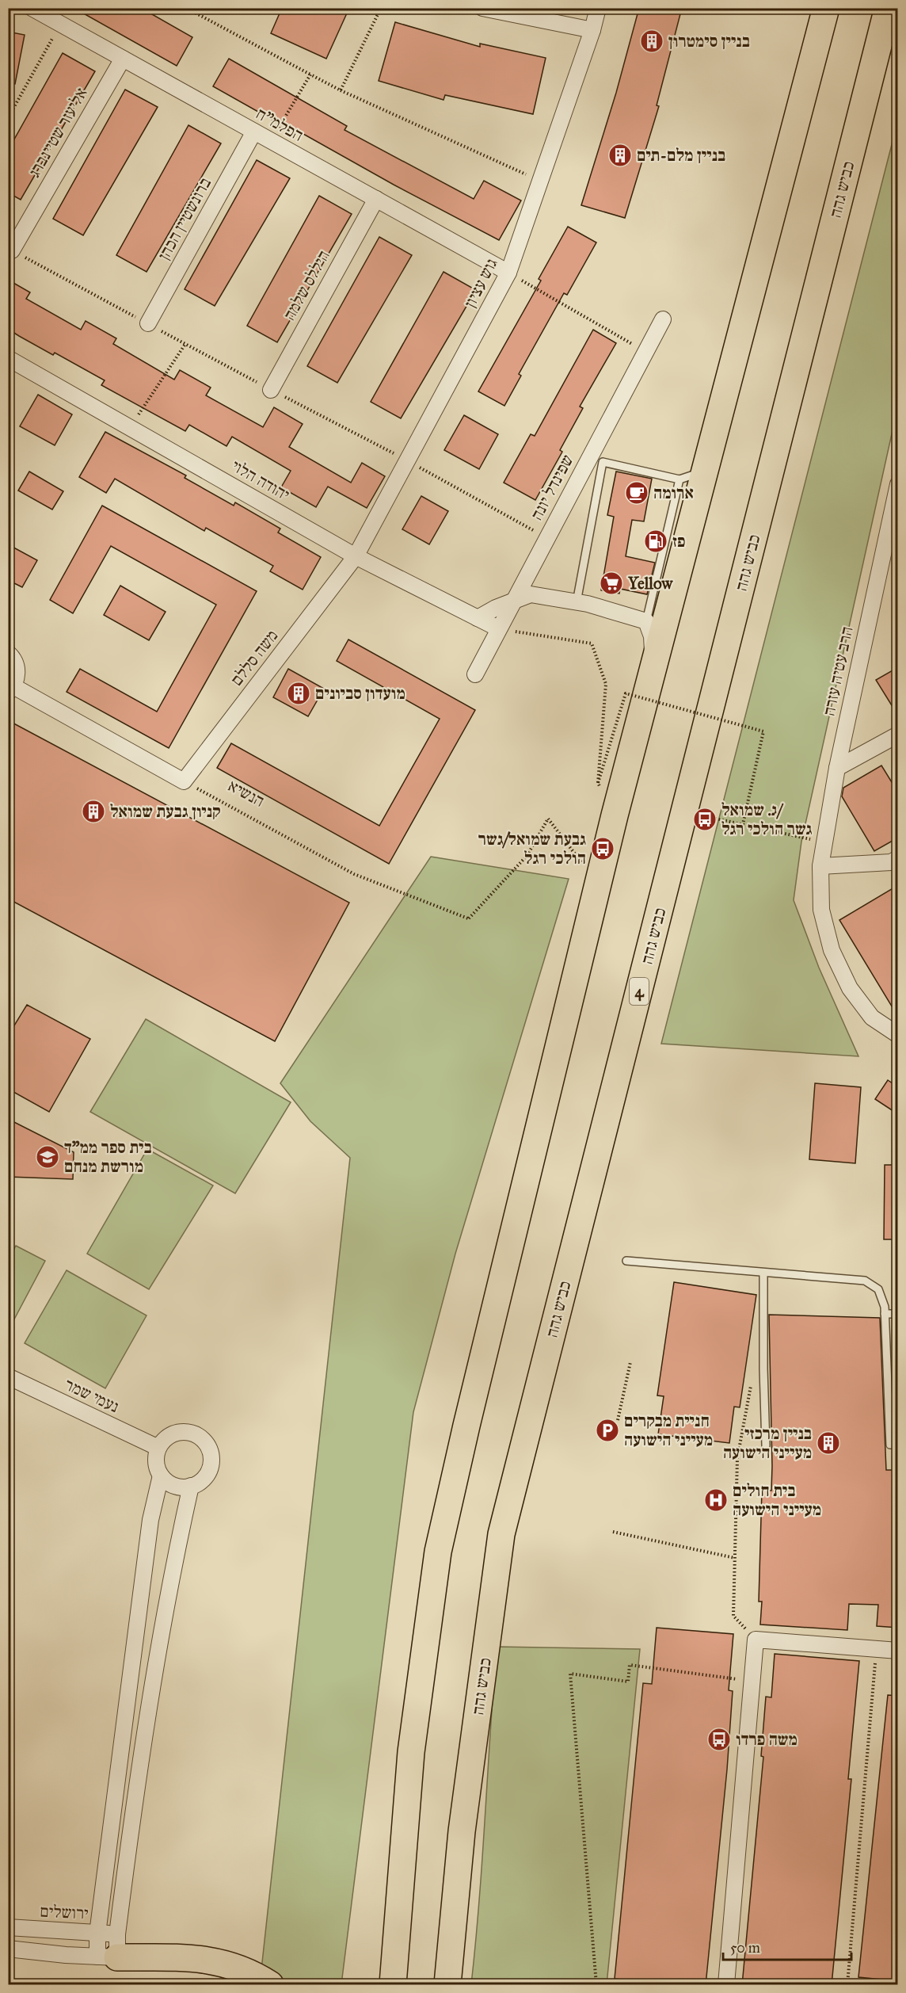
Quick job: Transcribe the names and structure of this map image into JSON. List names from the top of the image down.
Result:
{
  "streets": {
    "highway": ["כביש גהה", "4"],
    "street": [
      "הפלמ\"ח",
      "אליעזר שטיינברג",
      "ברונשטיין הכהן",
      "גוש עציון",
      "היללס שלמה",
      "יהודה הלוי",
      "שפינדל יונה",
      "משה סללם",
      "הרב עטיה עזרה",
      "נעמי שמר",
      "ירושלים"
    ],
    "path": ["הנשיא"]
  },
  "crossings": [
    ["הפלמ\"ח", "אליעזר שטיינברג"],
    ["הפלמ\"ח", "ברונשטיין הכהן"],
    ["הפלמ\"ח", "גוש עציון"],
    ["הפלמ\"ח", "היללס שלמה"],
    ["גוש עציון", "יהודה הלוי"],
    ["גוש עציון", "משה סללם"],
    ["יהודה הלוי", "שפינדל יונה"],
    ["יהודה הלוי", "משה סללם"],
    ["משה סללם", "הנשיא"]
  ],
  "places": {
    "building": [
      "בניין סימטרון",
      "בניין מלם-תים",
      "מועדון סביונים",
      "קניון גבעת שמואל",
      "בניין מרכזי מעייני הישועה"
    ],
    "cafe": ["ארומה"],
    "fuel station": ["פז"],
    "supermarket": ["Yellow"],
    "bus stop": ["ג. שמואל/ גשר הולכי רגל", "גבעת שמואל/גשר הולכי רגל", "משה פרדו"],
    "school or university": ["בית ספר ממ\"ד מורשת מנחם"],
    "parking": ["חניית מבקרים מעייני הישועה"],
    "hospital": ["בית חולים מעייני הישועה"]
  },
  "scale_bar": "50 m"
}
